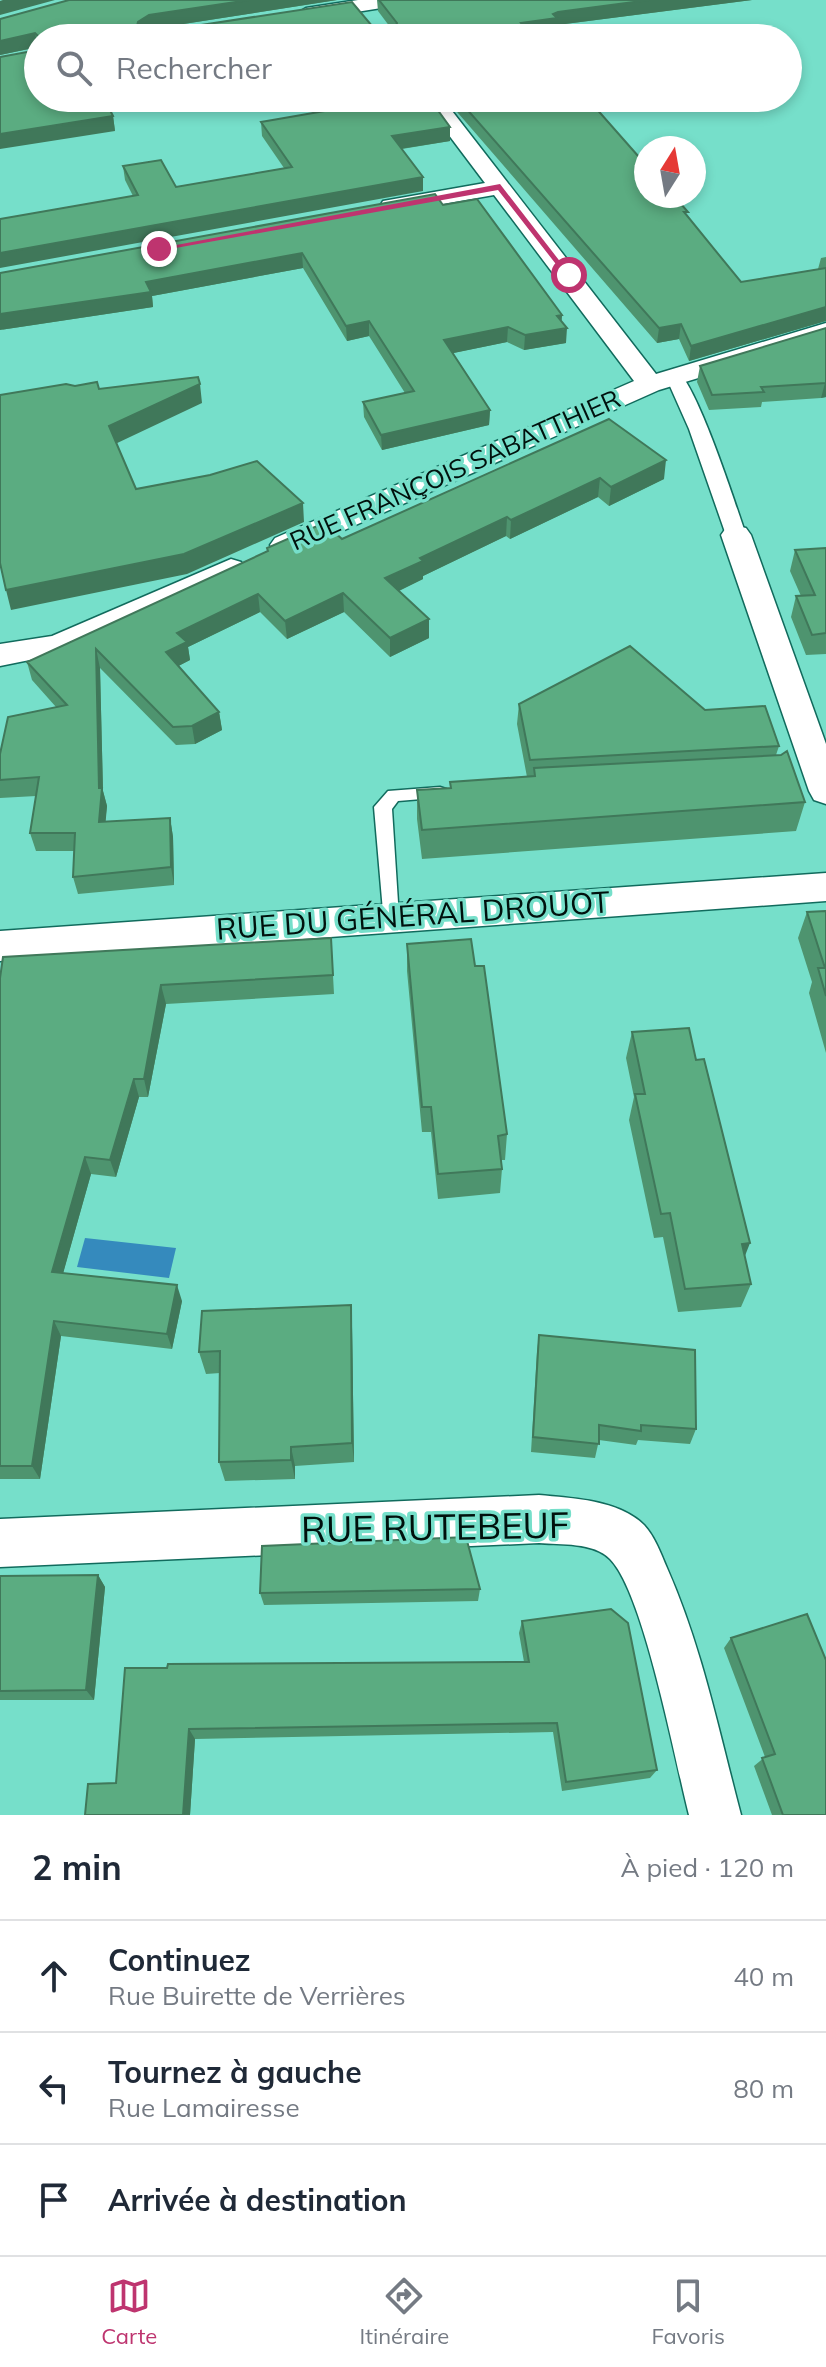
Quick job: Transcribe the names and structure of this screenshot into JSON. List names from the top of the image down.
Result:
{
  "streets": {
    "street": ["RUE FRANÇOIS SABATTHIER", "RUE DU GÉNÉRAL DROUOT", "RUE RUTEBEUF"]
  },
  "north": "top",
  "page": {
    "search": "Rechercher",
    "heading": ["2 min", "À pied · 120 m"],
    "list": [
      ["Continuez", "Rue Buirette de Verrières", "40 m"],
      ["Tournez à gauche", "Rue Lamairesse", "80 m"],
      "Arrivée à destination"
    ],
    "nav": ["Carte", "Itinéraire", "Favoris"]
  }
}
